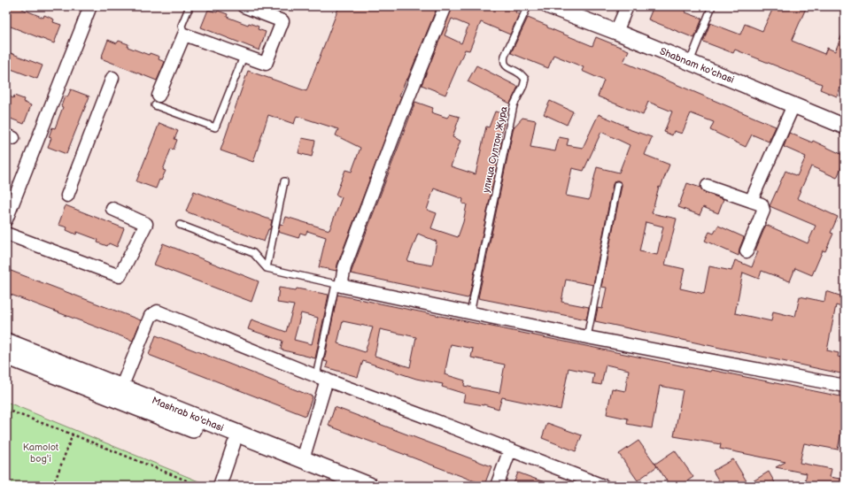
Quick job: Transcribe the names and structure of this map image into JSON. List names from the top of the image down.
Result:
{
  "streets": {
    "main road": ["Mashrab ko'chasi"],
    "street": ["Shabnam ko'chasi"],
    "lane": ["улица Султон Жура"]
  },
  "parks": ["Kamolot bog'i"]
}
